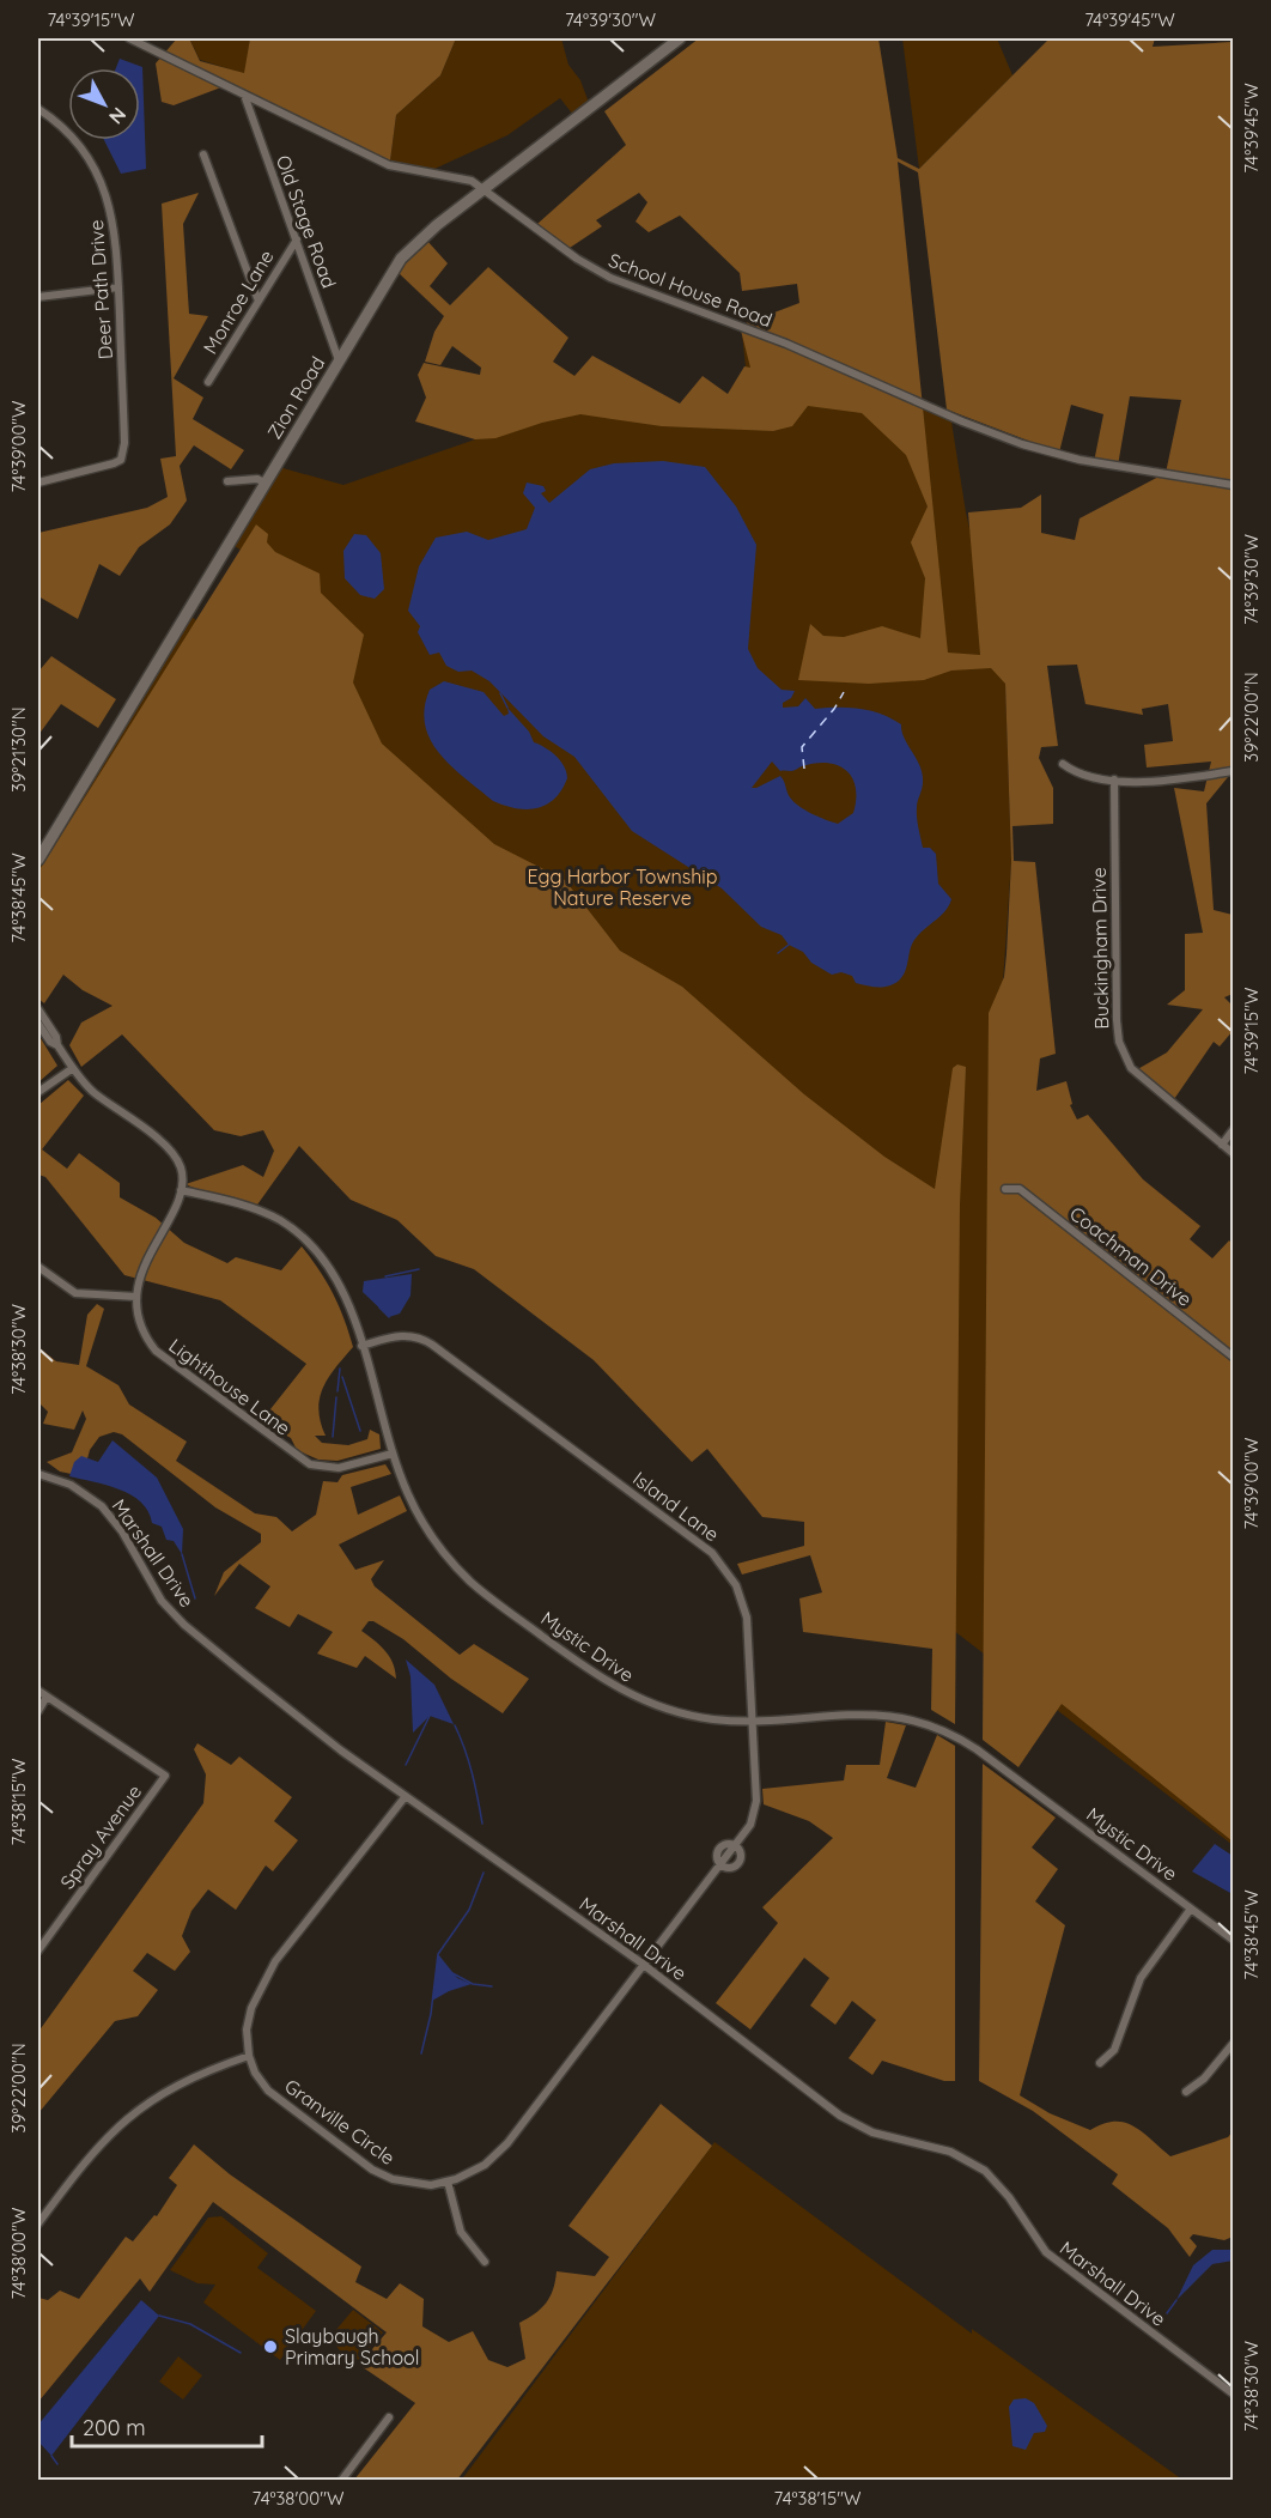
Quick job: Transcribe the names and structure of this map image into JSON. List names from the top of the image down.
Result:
{
  "streets": {
    "street": [
      "Old Stage Road",
      "Deer Path Drive",
      "School House Road",
      "Monroe Lane",
      "Zion Road",
      "Buckingham Drive",
      "Coachman Drive",
      "Lighthouse Lane",
      "Island Lane",
      "Marshall Drive",
      "Mystic Drive",
      "Spray Avenue",
      "Granville Circle"
    ]
  },
  "crossings": [
    ["Old Stage Road", "School House Road"],
    ["Old Stage Road", "Monroe Lane"],
    ["Old Stage Road", "Zion Road"],
    ["School House Road", "Zion Road"],
    ["Lighthouse Lane", "Mystic Drive"],
    ["Island Lane", "Marshall Drive"],
    ["Island Lane", "Mystic Drive"],
    ["Island Lane", "Granville Circle"],
    ["Marshall Drive", "Granville Circle"]
  ],
  "parks": ["Egg Harbor Township Nature Reserve"],
  "places": ["Slaybaugh Primary School"],
  "scale_bar": "200 m",
  "north": "bottom right",
  "coordinates": [
    "74°39'15\"W",
    "74°39'30\"W",
    "74°39'45\"W",
    "74°39'00\"W",
    "39°22'00\"N",
    "39°21'30\"N",
    "74°38'45\"W",
    "74°38'30\"W",
    "74°38'15\"W",
    "74°38'00\"W"
  ]
}
